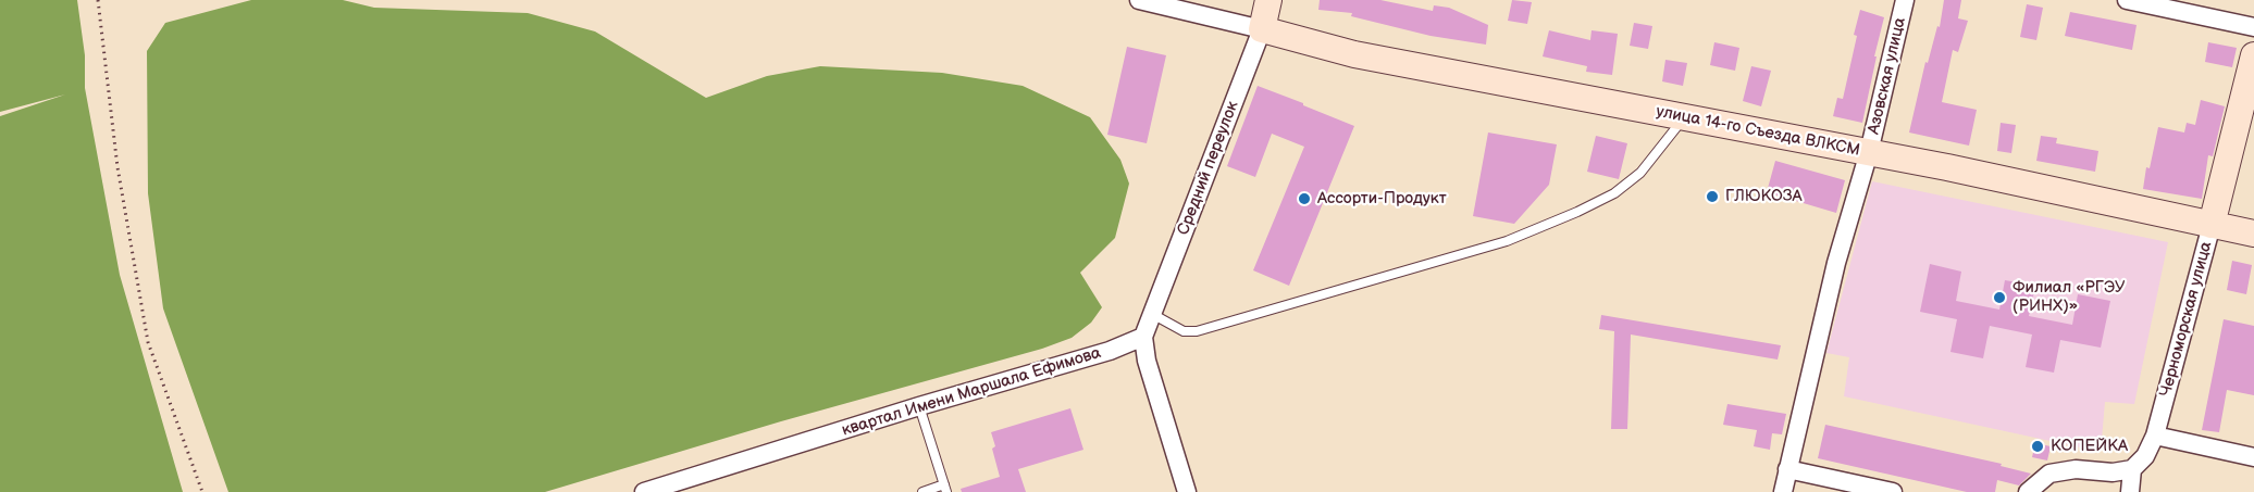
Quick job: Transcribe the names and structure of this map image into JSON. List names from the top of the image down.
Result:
{
  "streets": {
    "street": [
      "Азовская улица",
      "улица 14-го Съезда ВЛКСМ",
      "Средний переулок",
      "Черноморская улица",
      "квартал Имени Маршала Ефимова"
    ]
  },
  "crossings": [
    ["Азовская улица", "улица 14-го Съезда ВЛКСМ"],
    ["улица 14-го Съезда ВЛКСМ", "Средний переулок"],
    ["улица 14-го Съезда ВЛКСМ", "Черноморская улица"],
    ["Средний переулок", "квартал Имени Маршала Ефимова"]
  ],
  "places": [
    "ГЛЮКОЗА",
    "Ассорти-Продукт",
    "Филиал «РГЭУ (РИНХ)»",
    "КОПЕЙКА"
  ]
}
